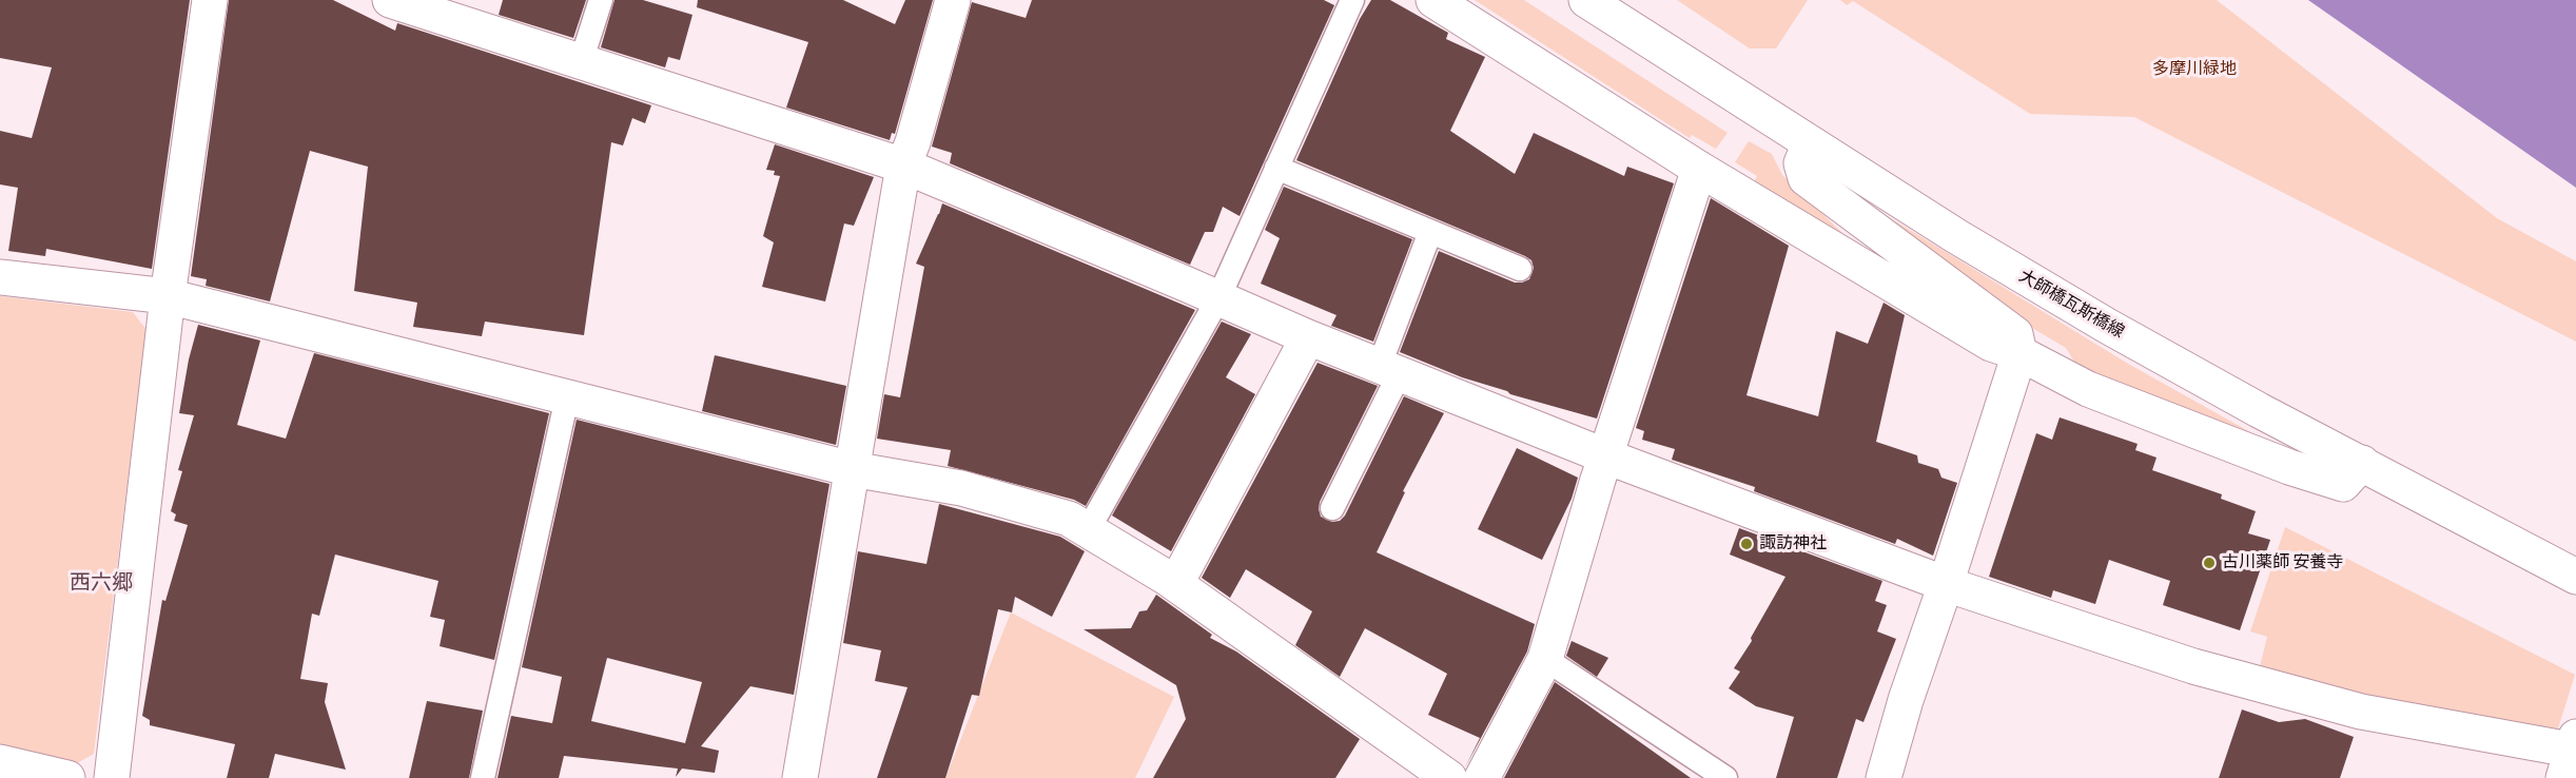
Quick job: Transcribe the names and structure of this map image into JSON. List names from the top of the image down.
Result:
{
  "streets": {
    "street": ["大師橋瓦斯橋線"]
  },
  "districts": ["西六郷"],
  "parks": ["多摩川緑地"],
  "places": ["諏訪神社", "古川薬師 安養寺"]
}
